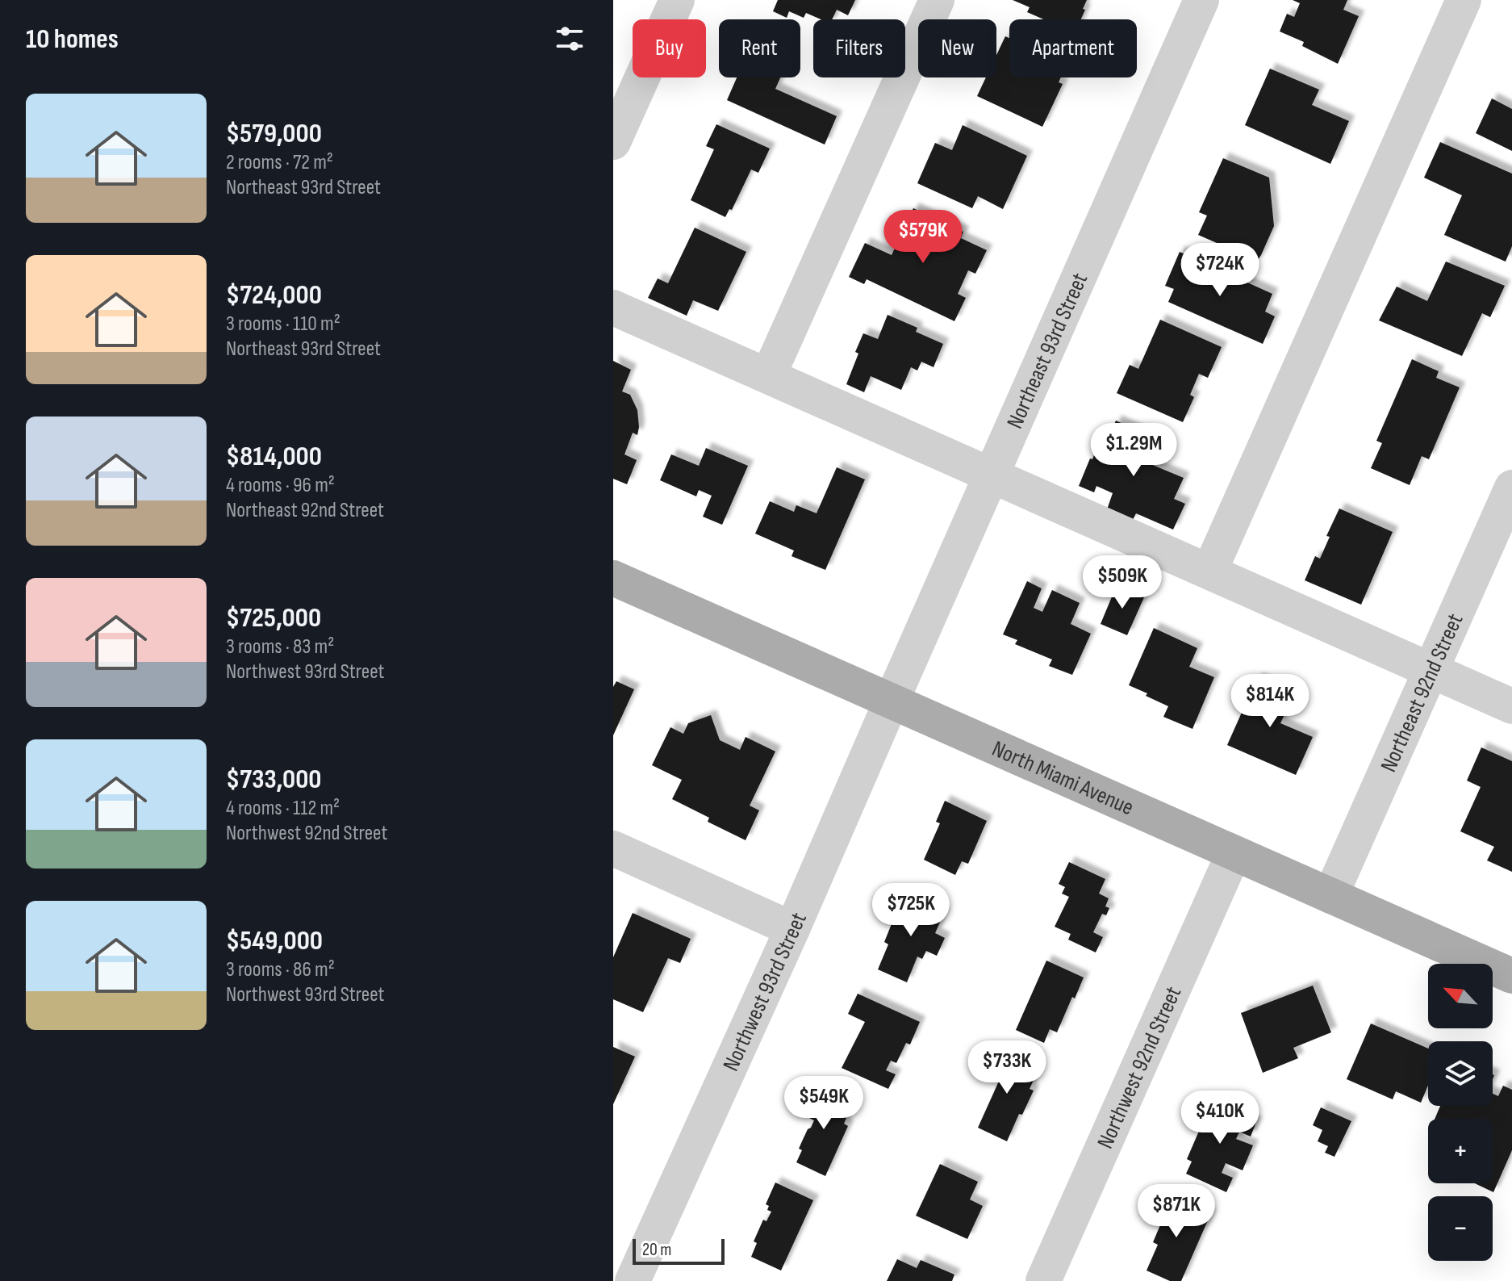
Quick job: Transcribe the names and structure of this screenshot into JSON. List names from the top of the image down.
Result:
{
  "streets": {
    "main road": ["North Miami Avenue"],
    "street": [
      "Northeast 93rd Street",
      "Northeast 92nd Street",
      "Northwest 93rd Street",
      "Northwest 92nd Street"
    ]
  },
  "crossings": [
    ["Northeast 93rd Street", "North Miami Avenue"],
    ["Northeast 93rd Street", "Northwest 93rd Street"],
    ["Northeast 92nd Street", "North Miami Avenue"],
    ["North Miami Avenue", "Northwest 93rd Street"],
    ["North Miami Avenue", "Northwest 92nd Street"]
  ],
  "scale_bar": "20 m",
  "north": "top left",
  "page": {
    "heading": "10 homes",
    "chip": [
      "Buy",
      "Rent",
      "Filters",
      "New",
      "Apartment"
    ],
    "list": [
      {
        "name": "$579,000",
        "note": "2 rooms · 72 m² · Northeast 93rd Street"
      },
      {
        "name": "$724,000",
        "note": "3 rooms · 110 m² · Northeast 93rd Street"
      },
      {
        "name": "$814,000",
        "note": "4 rooms · 96 m² · Northeast 92nd Street"
      },
      {
        "name": "$725,000",
        "note": "3 rooms · 83 m² · Northwest 93rd Street"
      },
      {
        "name": "$733,000",
        "note": "4 rooms · 112 m² · Northwest 92nd Street"
      },
      {
        "name": "$549,000",
        "note": "3 rooms · 86 m² · Northwest 93rd Street"
      }
    ],
    "price": [
      "$579K",
      "$724K",
      "$1.29M",
      "$509K",
      "$814K",
      "$725K",
      "$733K",
      "$549K",
      "$410K",
      "$871K"
    ],
    "map_buttons": ["+", "−"],
    "scale": "20 m"
  }
}
